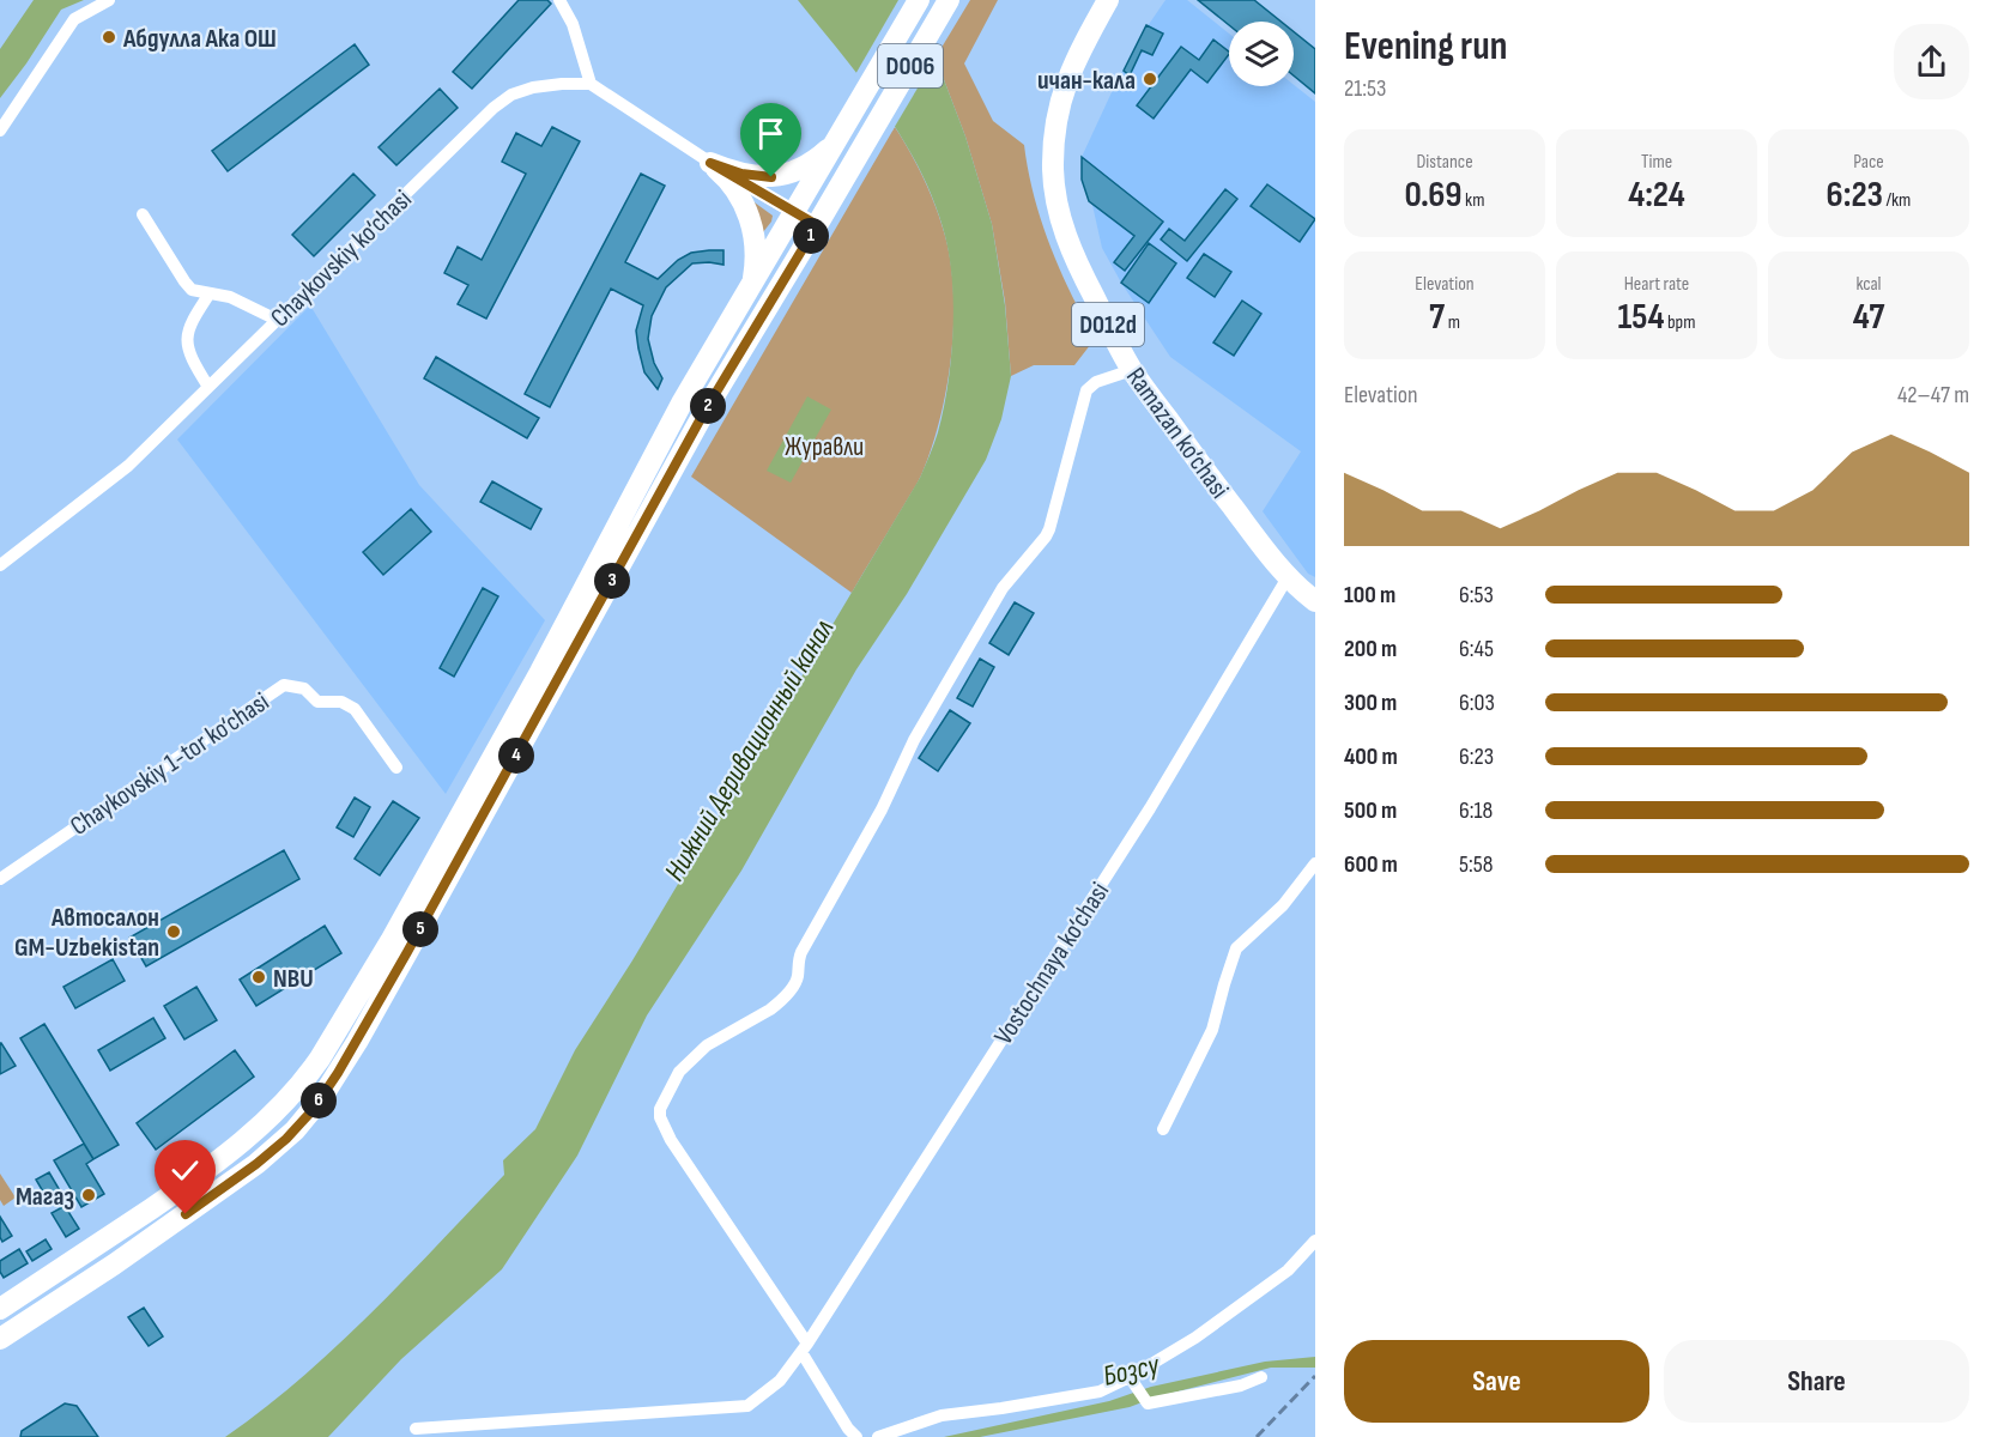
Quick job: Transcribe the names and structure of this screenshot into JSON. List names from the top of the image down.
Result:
{
  "streets": {
    "main road": ["D006", "D012d", "Ramazan ko‘chasi"],
    "street": ["Chaykovskiy ko‘chasi", "Chaykovskiy 1-tor ko‘chasi", "Vostochnaya ko‘chasi"]
  },
  "crossings": [
    ["Ramazan ko‘chasi", "Vostochnaya ko‘chasi"]
  ],
  "water": ["Нижний Деривационный канал", "Бозсу"],
  "parks": ["Журавли"],
  "places": [
    "Абдулла Ака ОШ",
    "ичан-кала",
    "Автосалон GM-Uzbekistan",
    "NBU",
    "Магаз"
  ],
  "page": {
    "heading": ["Evening run", "21:53"],
    "stats": [
      ["Distance", "0.69 km"],
      ["Time", "4:24"],
      ["Pace", "6:23 /km"],
      ["Elevation", "7 m"],
      ["Heart rate", "154 bpm"],
      ["kcal", "47"]
    ],
    "pins": [
      "1",
      "2",
      "3",
      "4",
      "5",
      "6"
    ],
    "chart": ["Elevation", "42–47 m"],
    "list": [
      {
        "name": "100 m",
        "note": "6:53"
      },
      {
        "name": "200 m",
        "note": "6:45"
      },
      {
        "name": "300 m",
        "note": "6:03"
      },
      {
        "name": "400 m",
        "note": "6:23"
      },
      {
        "name": "500 m",
        "note": "6:18"
      },
      {
        "name": "600 m",
        "note": "5:58"
      }
    ],
    "buttons": ["Save", "Share"]
  }
}
